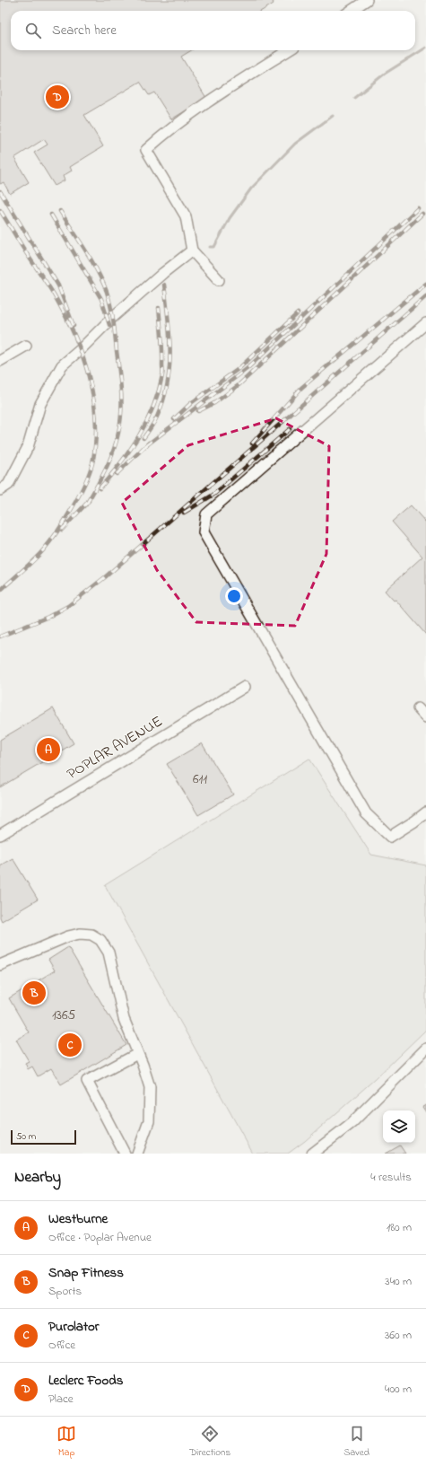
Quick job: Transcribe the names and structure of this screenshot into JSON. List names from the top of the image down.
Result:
{
  "streets": {
    "street": ["POPLAR AVENUE"]
  },
  "house_numbers": ["611", "1365"],
  "scale_bar": "50 m",
  "page": {
    "search": "Search here",
    "pins": [
      "D",
      "A",
      "B",
      "C"
    ],
    "scale": "50 m",
    "heading": ["Nearby", "4 results"],
    "list": [
      {
        "mark": "A",
        "name": "Westburne",
        "note": "Office · Poplar Avenue",
        "value": "180 m"
      },
      {
        "mark": "B",
        "name": "Snap Fitness",
        "note": "Sports",
        "value": "340 m"
      },
      {
        "mark": "C",
        "name": "Purolator",
        "note": "Office",
        "value": "360 m"
      },
      {
        "mark": "D",
        "name": "Leclerc Foods",
        "note": "Place",
        "value": "400 m"
      }
    ],
    "nav": ["Map", "Directions", "Saved"]
  }
}
